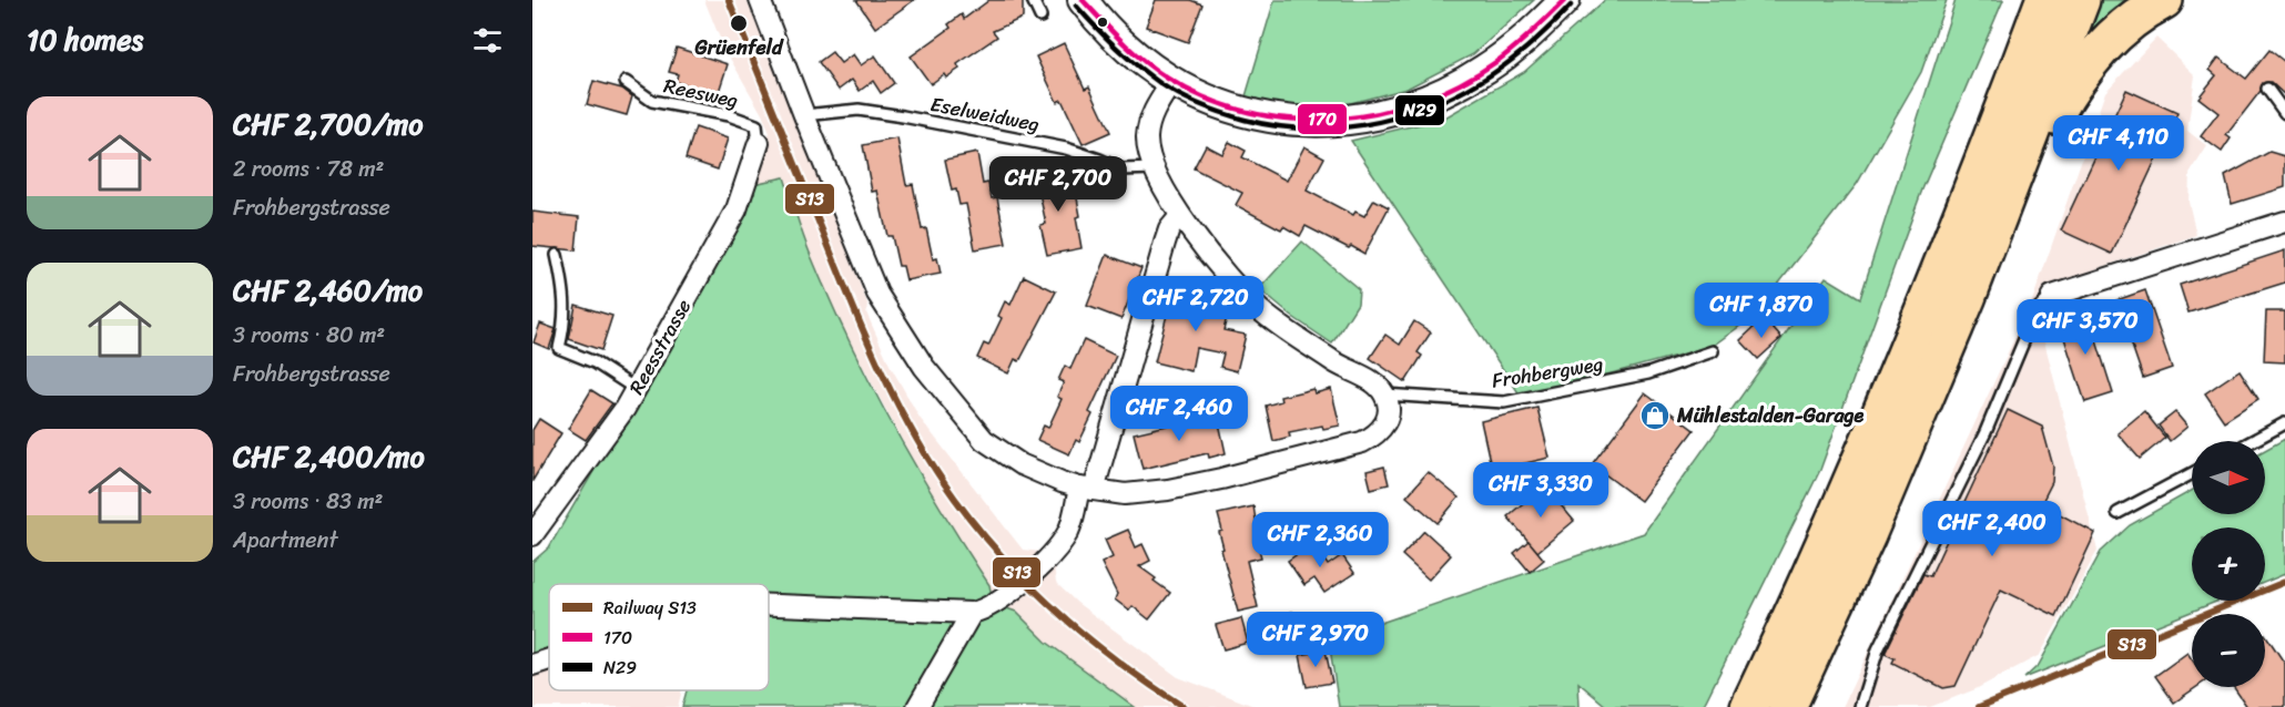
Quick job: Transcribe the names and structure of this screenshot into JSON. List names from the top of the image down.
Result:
{
  "streets": {
    "street": ["Reesstrasse"],
    "lane": ["Reesweg", "Eselweidweg", "Frohbergweg"]
  },
  "crossings": [
    ["Reesweg", "Reesstrasse"]
  ],
  "places": {
    "other": ["Grüenfeld"],
    "shop": ["Mühlestalden-Garage"]
  },
  "lines": ["rail line S13", "transit line 170", "transit line N29"],
  "legend": ["Railway S13", "170", "N29"],
  "north": "right",
  "page": {
    "heading": "10 homes",
    "list": [
      {
        "name": "CHF 2,700/mo",
        "note": "2 rooms · 78 m² · Frohbergstrasse"
      },
      {
        "name": "CHF 2,460/mo",
        "note": "3 rooms · 80 m² · Frohbergstrasse"
      },
      {
        "name": "CHF 2,400/mo",
        "note": "3 rooms · 83 m² · Apartment"
      }
    ],
    "price": [
      "CHF 4,110",
      "CHF 2,700",
      "CHF 2,720",
      "CHF 1,870",
      "CHF 3,570",
      "CHF 2,460",
      "CHF 3,330",
      "CHF 2,400",
      "CHF 2,360",
      "CHF 2,970"
    ],
    "map_buttons": ["+", "−"]
  }
}
